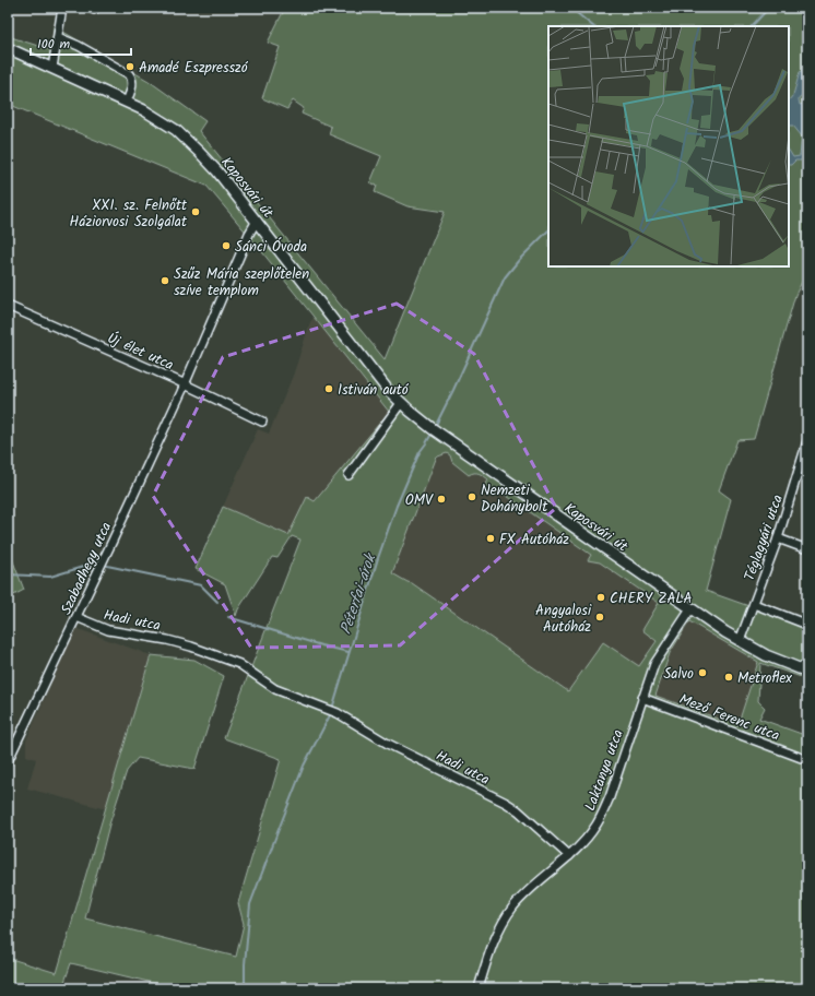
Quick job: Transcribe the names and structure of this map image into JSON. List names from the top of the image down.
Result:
{
  "streets": {
    "main road": ["Kaposvári út"],
    "street": [
      "Új élet utca",
      "Téglagyári utca",
      "Szabadhegy utca",
      "Hadi utca",
      "Mező Ferenc utca",
      "Laktanya utca"
    ]
  },
  "crossings": [
    ["Kaposvári út", "Téglagyári utca"],
    ["Kaposvári út", "Szabadhegy utca"],
    ["Kaposvári út", "Laktanya utca"],
    ["Új élet utca", "Szabadhegy utca"],
    ["Szabadhegy utca", "Hadi utca"],
    ["Hadi utca", "Laktanya utca"],
    ["Mező Ferenc utca", "Laktanya utca"]
  ],
  "water": ["Péterfai-árok"],
  "places": [
    "Amadé Eszpresszó",
    "XXI. sz. Felnőtt Háziorvosi Szolgálat",
    "Sánci Óvoda",
    "Szűz Mária szeplőtelen szíve templom",
    "Istiván autó",
    "Nemzeti Dohánybolt",
    "OMV",
    "FX Autóház",
    "CHERY ZALA",
    "Angyalosi Autóház",
    "Salvo",
    "Metroflex"
  ],
  "scale_bar": "100 m"
}
